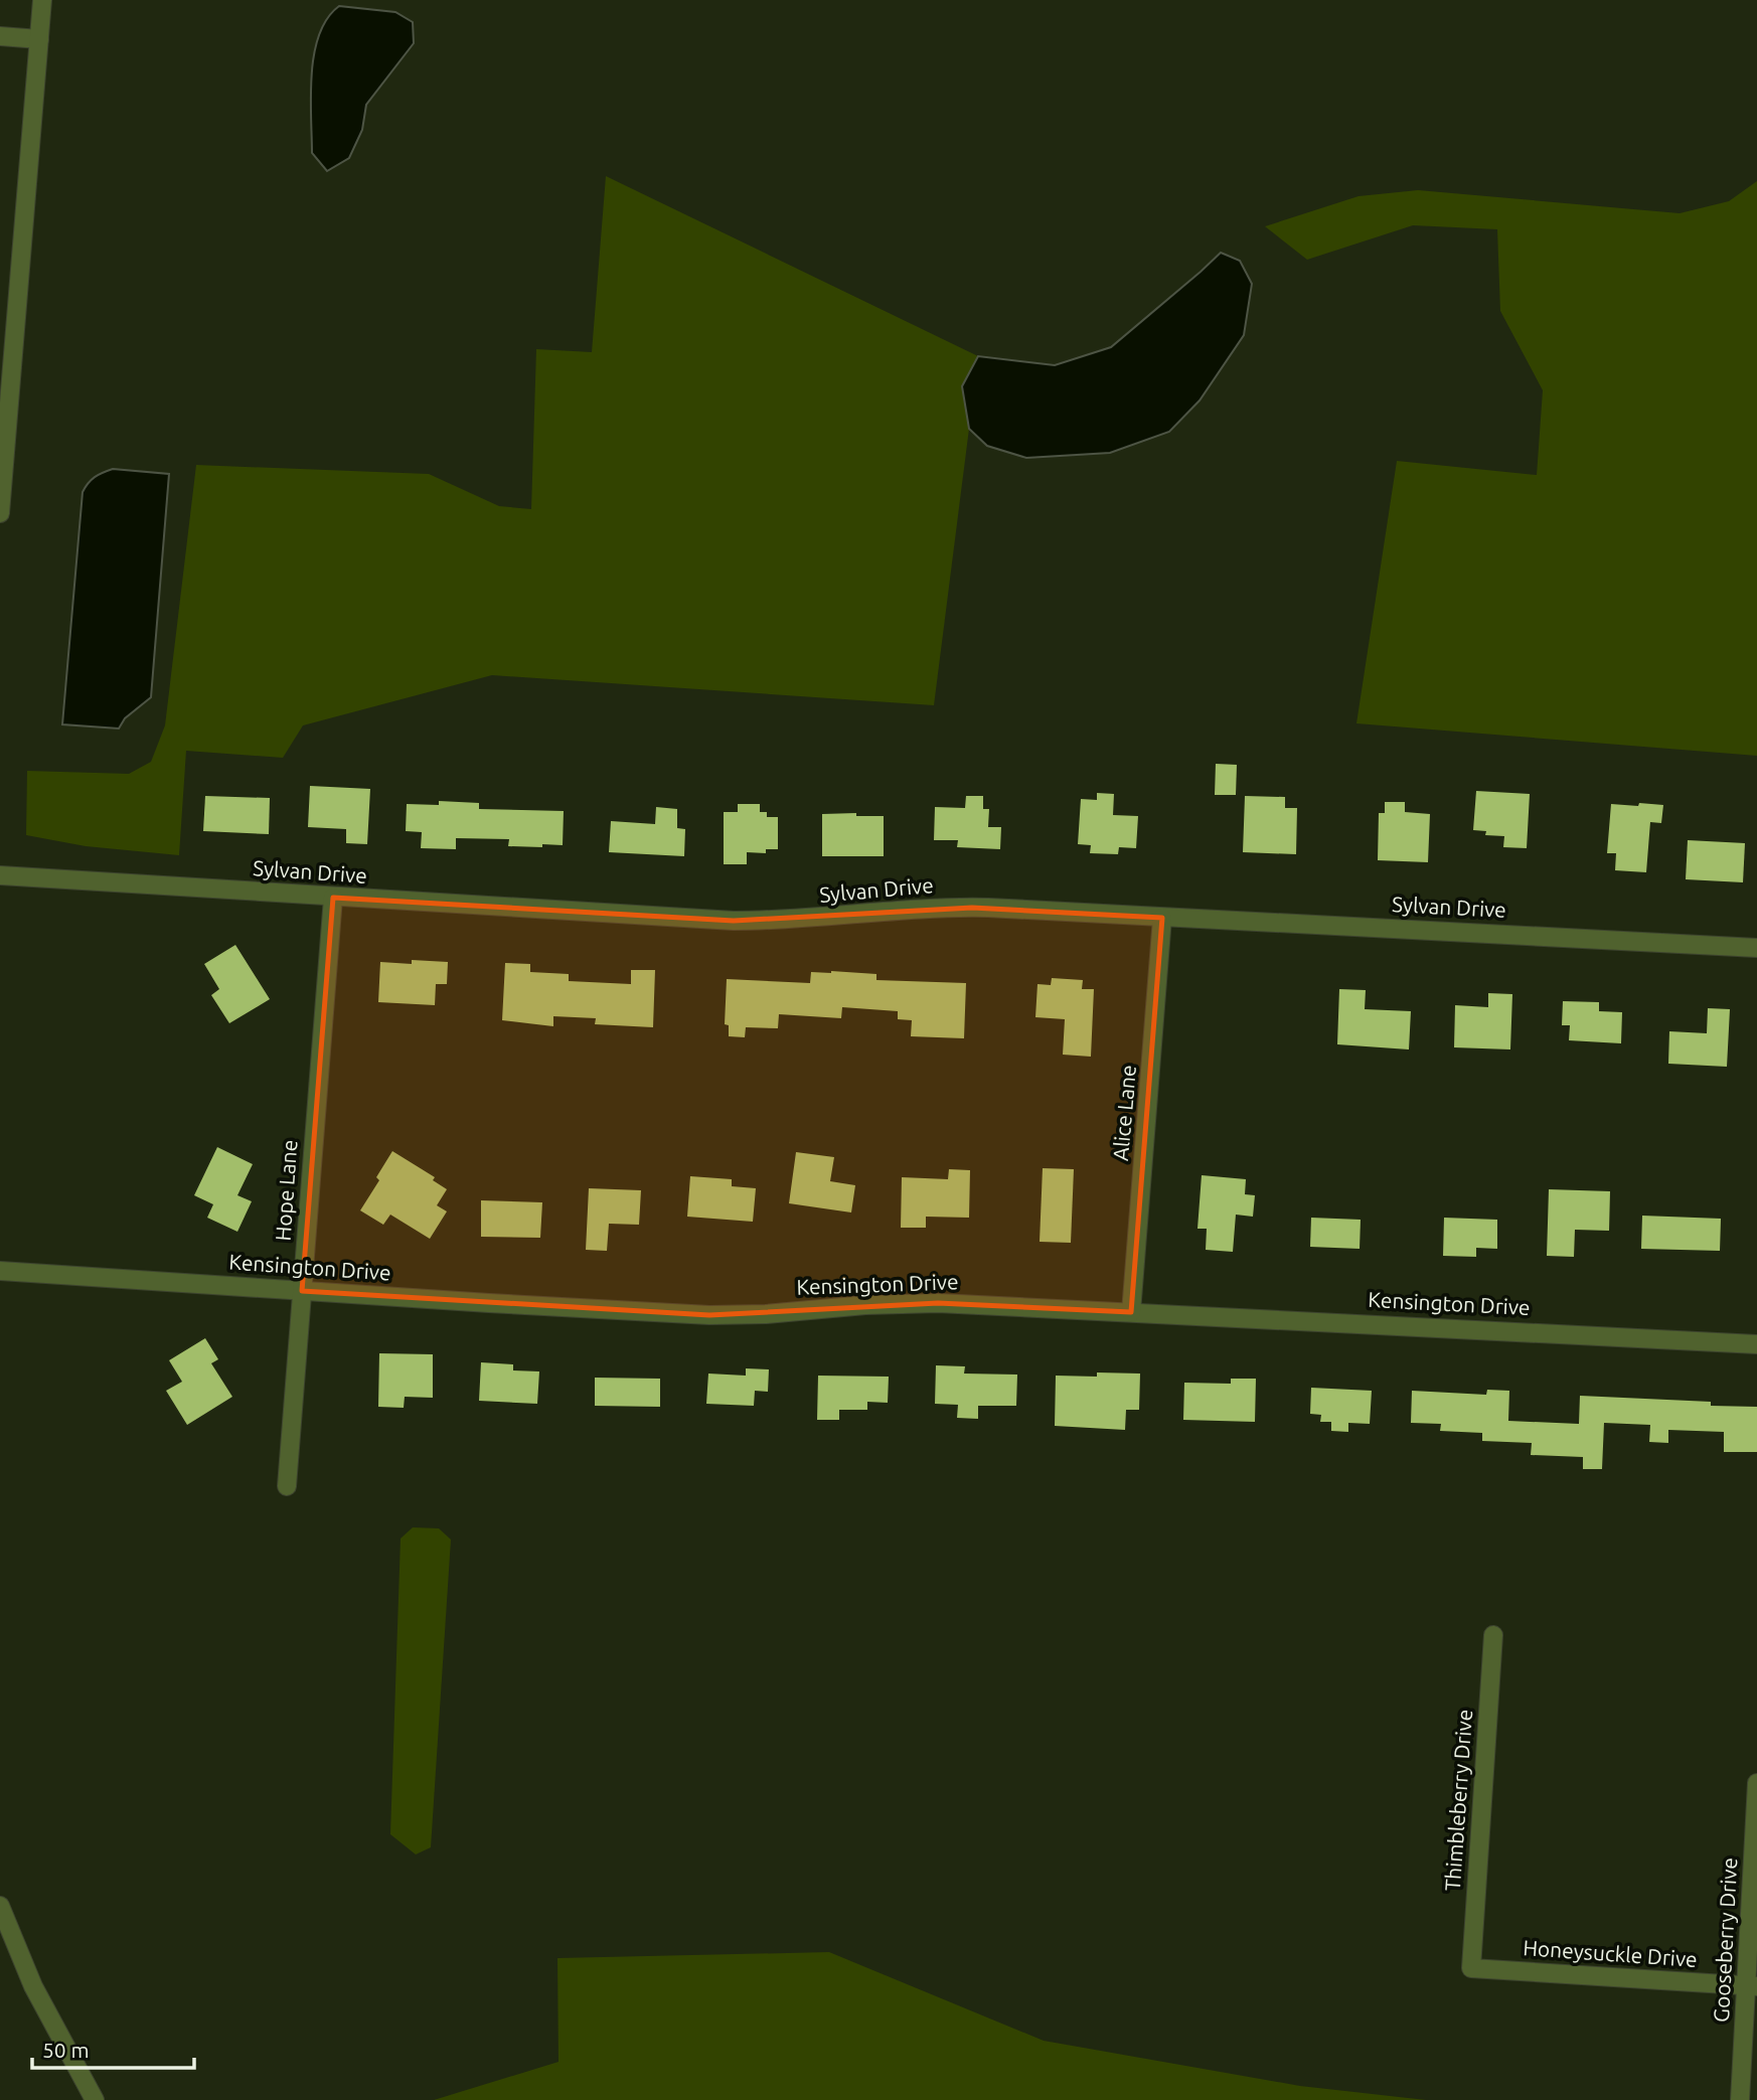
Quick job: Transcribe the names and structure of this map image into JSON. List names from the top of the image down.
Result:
{
  "streets": {
    "street": [
      "Sylvan Drive",
      "Alice Lane",
      "Hope Lane",
      "Kensington Drive",
      "Thimbleberry Drive",
      "Gooseberry Drive",
      "Honeysuckle Drive"
    ]
  },
  "crossings": [
    ["Sylvan Drive", "Alice Lane"],
    ["Sylvan Drive", "Hope Lane"],
    ["Alice Lane", "Kensington Drive"],
    ["Hope Lane", "Kensington Drive"],
    ["Thimbleberry Drive", "Honeysuckle Drive"],
    ["Gooseberry Drive", "Honeysuckle Drive"]
  ],
  "scale_bar": "50 m"
}
